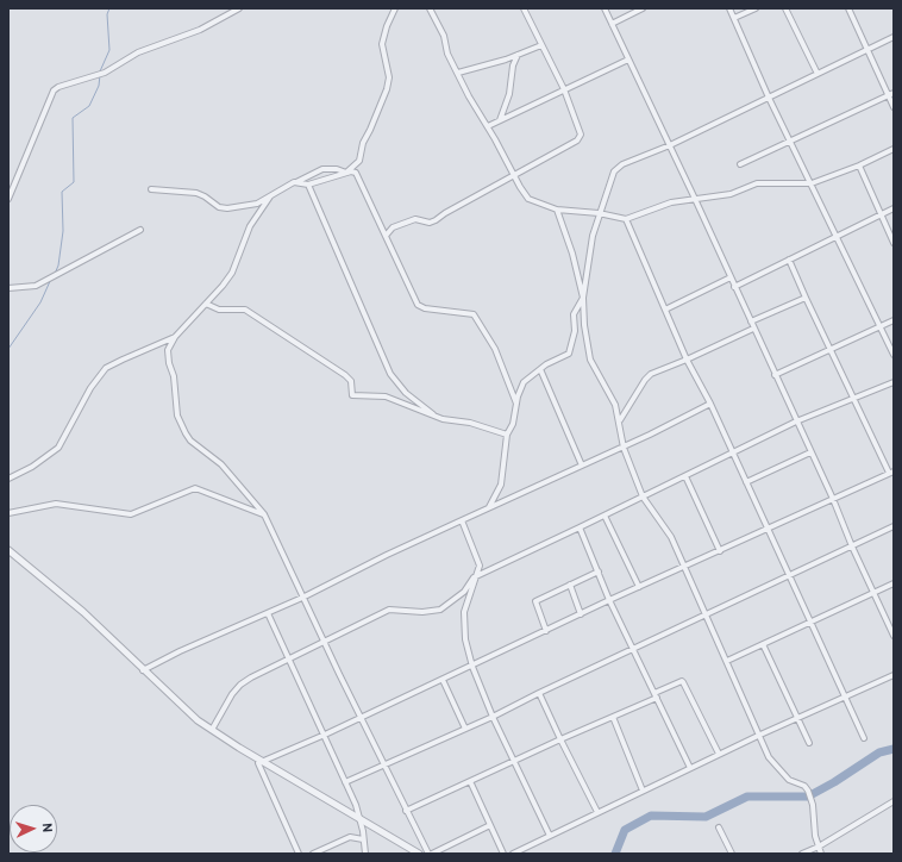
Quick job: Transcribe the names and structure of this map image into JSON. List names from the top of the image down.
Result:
{
  "north": "right"
}
